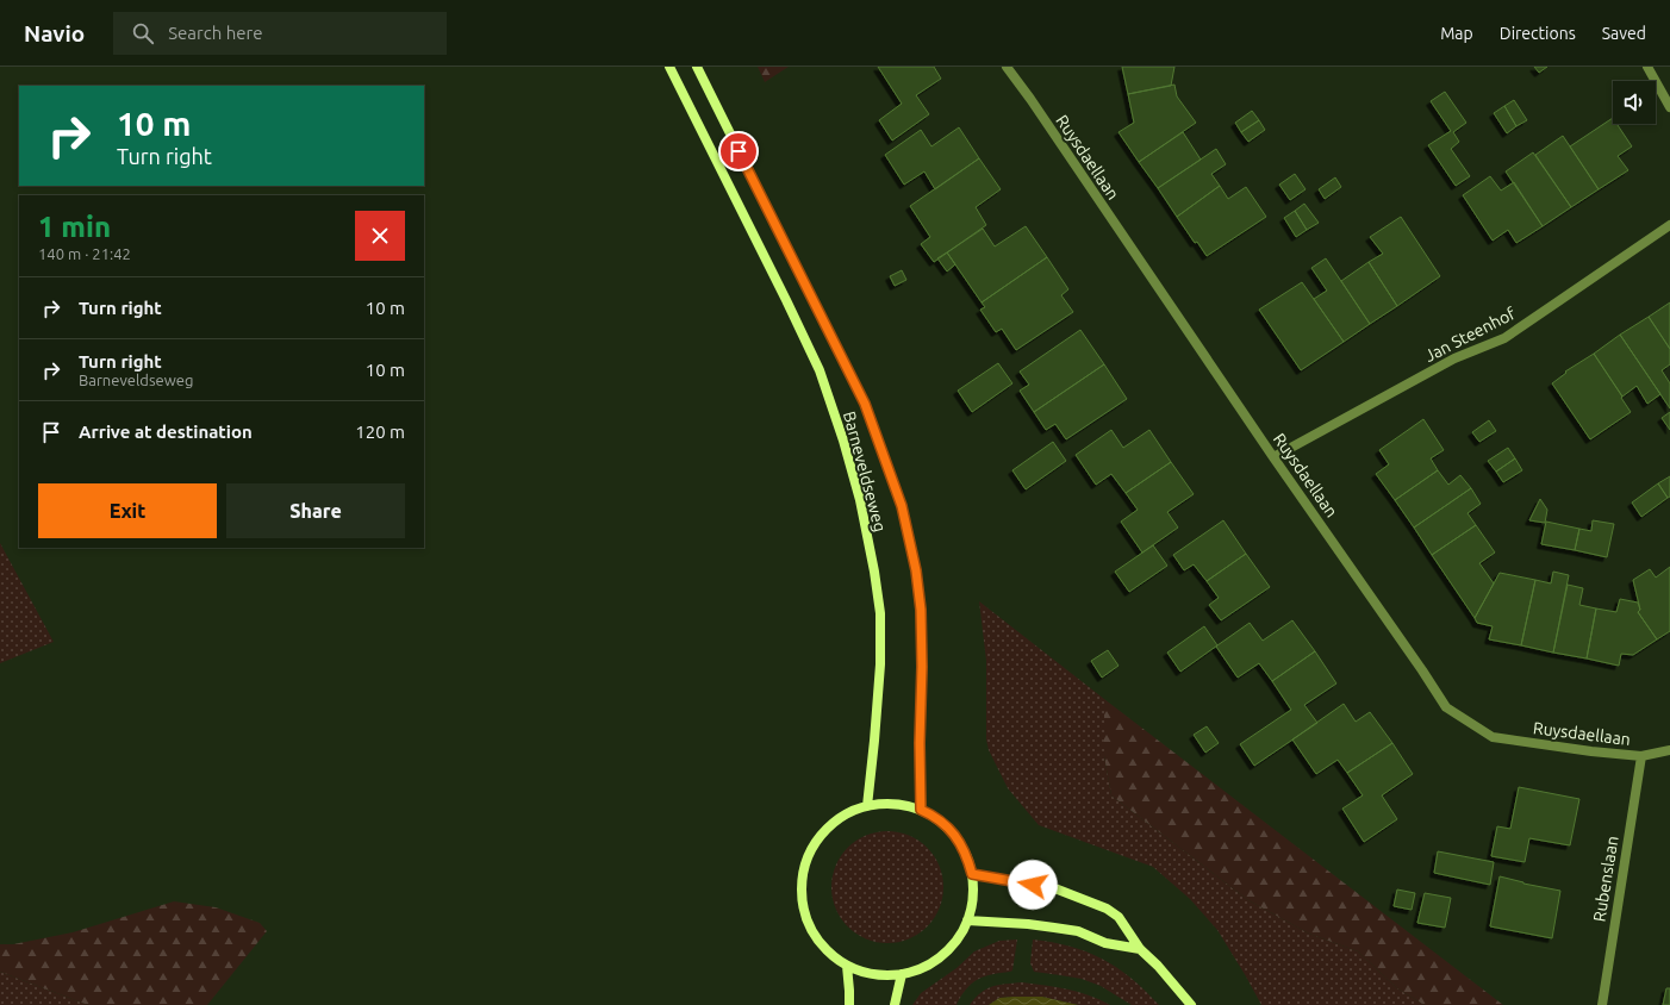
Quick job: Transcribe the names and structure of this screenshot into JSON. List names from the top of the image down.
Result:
{
  "streets": {
    "main road": ["Barneveldseweg"],
    "street": ["Ruysdaellaan", "Jan Steenhof", "Rubenslaan"]
  },
  "crossings": [
    ["Ruysdaellaan", "Jan Steenhof"],
    ["Ruysdaellaan", "Rubenslaan"]
  ],
  "page": {
    "header": "Navio",
    "search": "Search here",
    "nav": ["Map", "Directions", "Saved"],
    "turn": ["10 m", "Turn right"],
    "heading": ["1 min", "140 m · 21:42"],
    "list": [
      {
        "name": "Turn right",
        "value": "10 m"
      },
      {
        "name": "Turn right",
        "note": "Barneveldseweg",
        "value": "10 m"
      },
      {
        "name": "Arrive at destination",
        "value": "120 m"
      }
    ],
    "buttons": ["Exit", "Share"]
  }
}
